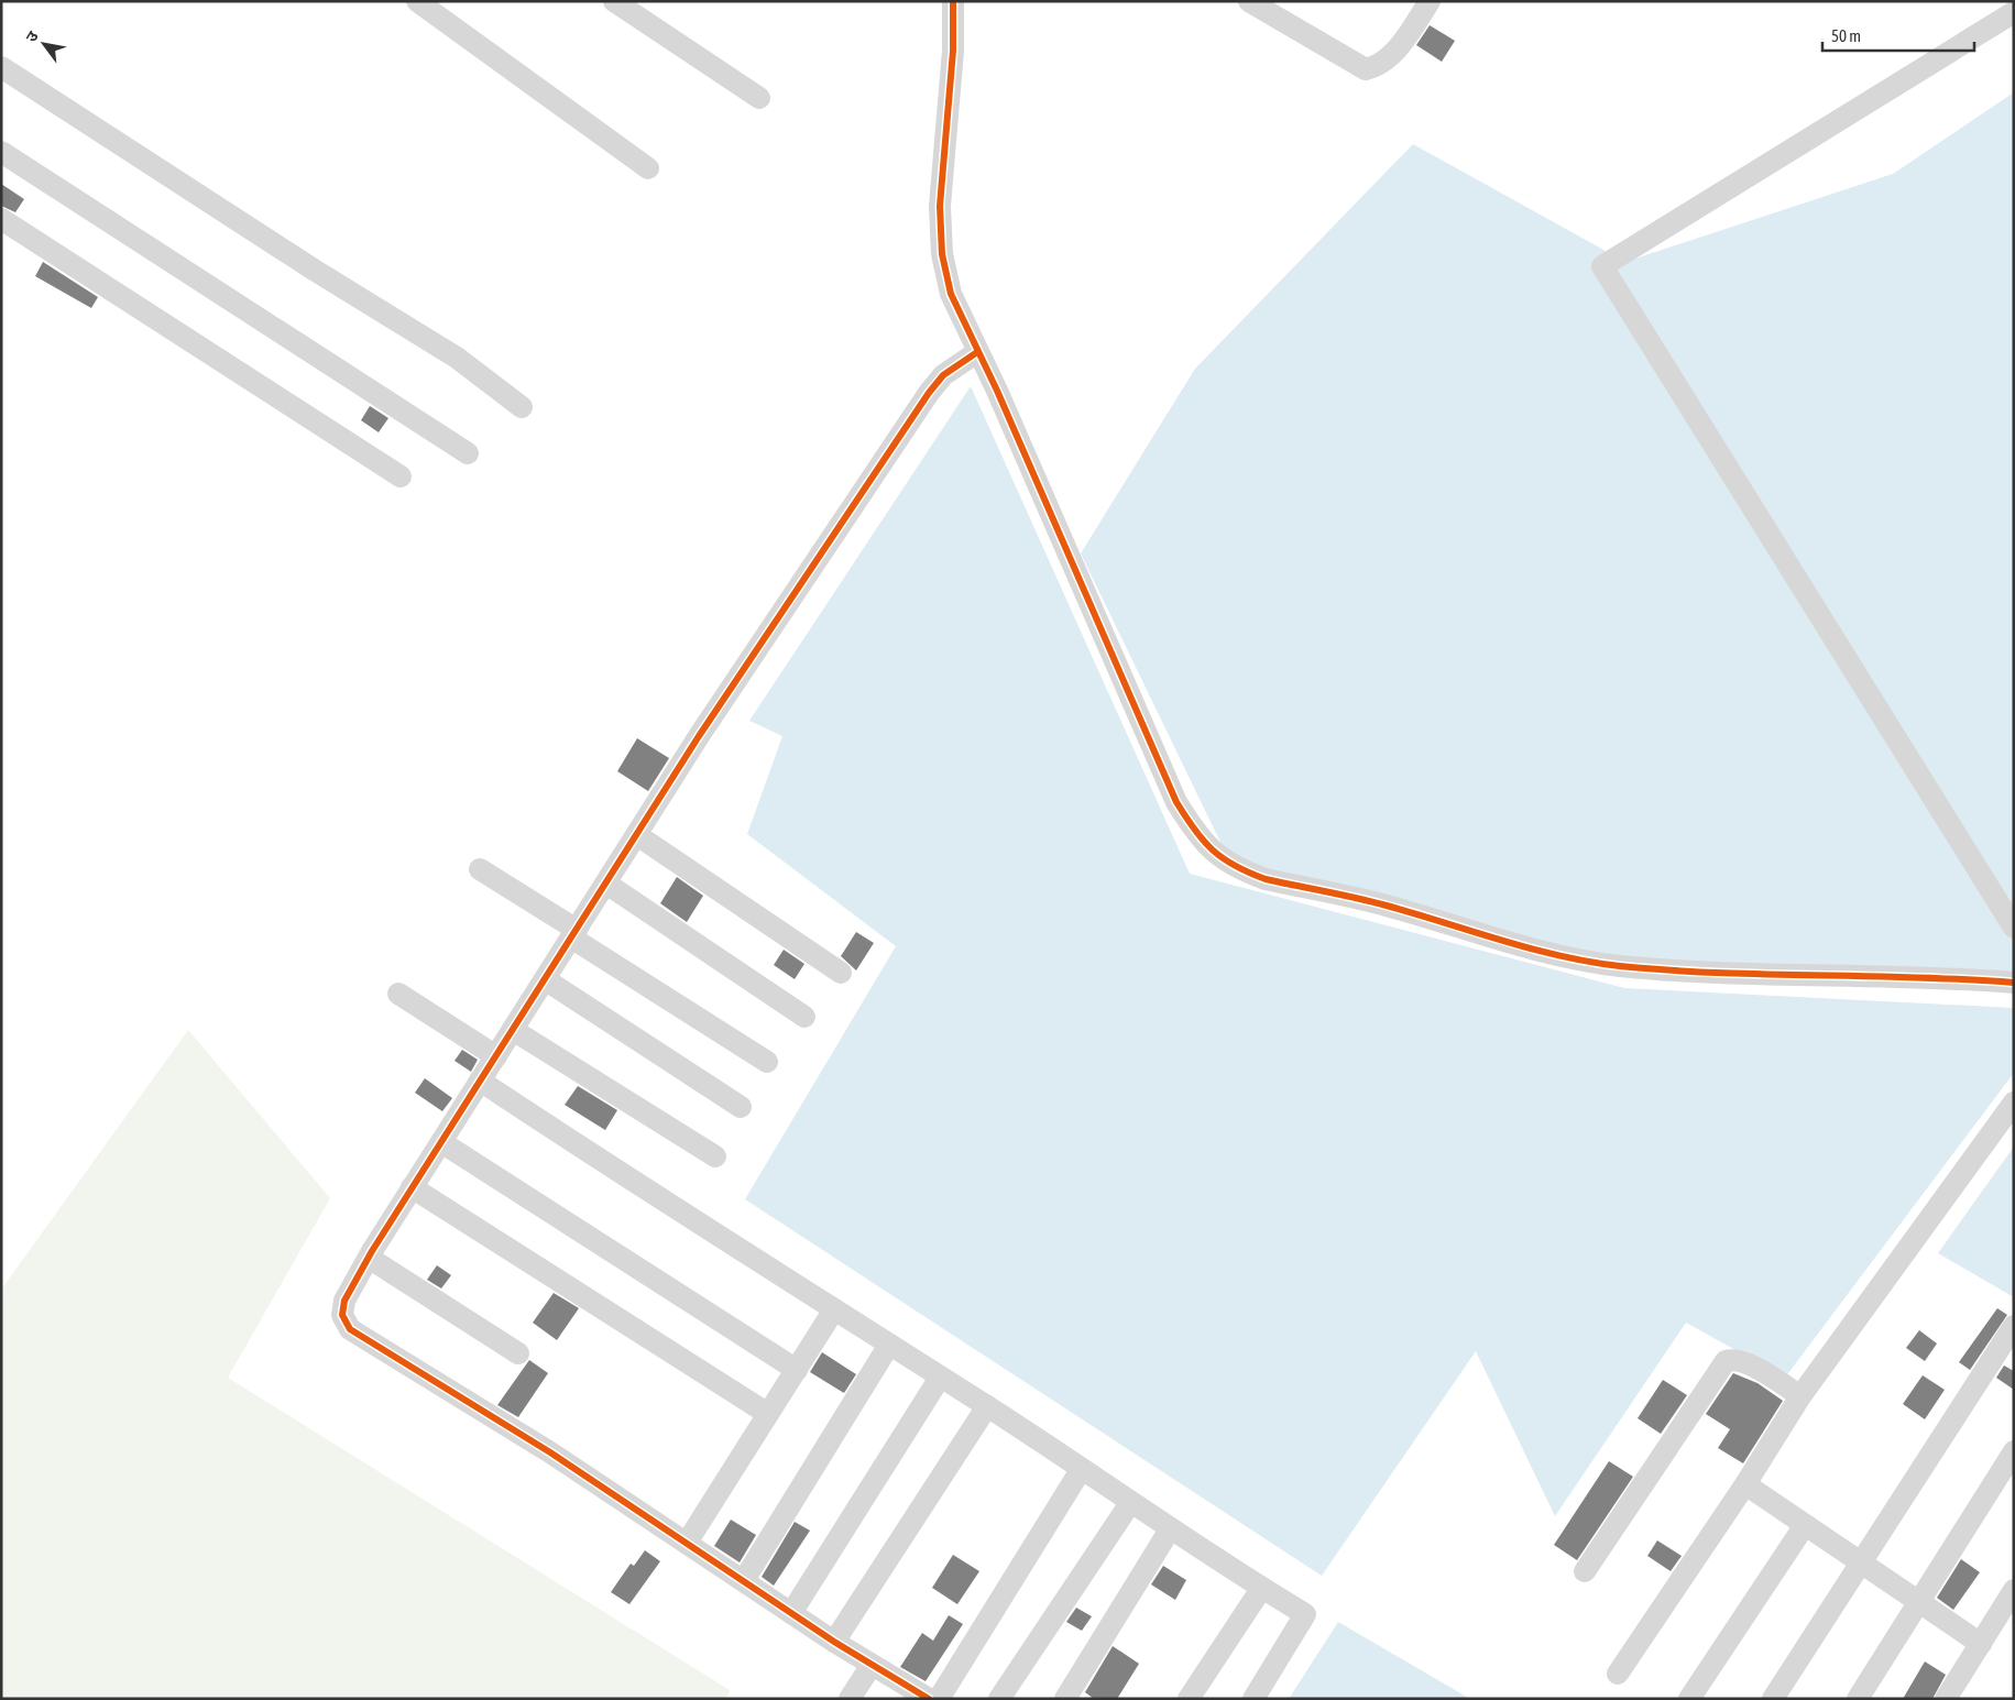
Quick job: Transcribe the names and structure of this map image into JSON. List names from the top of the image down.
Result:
{
  "scale_bar": "50 m",
  "north": "top left"
}
